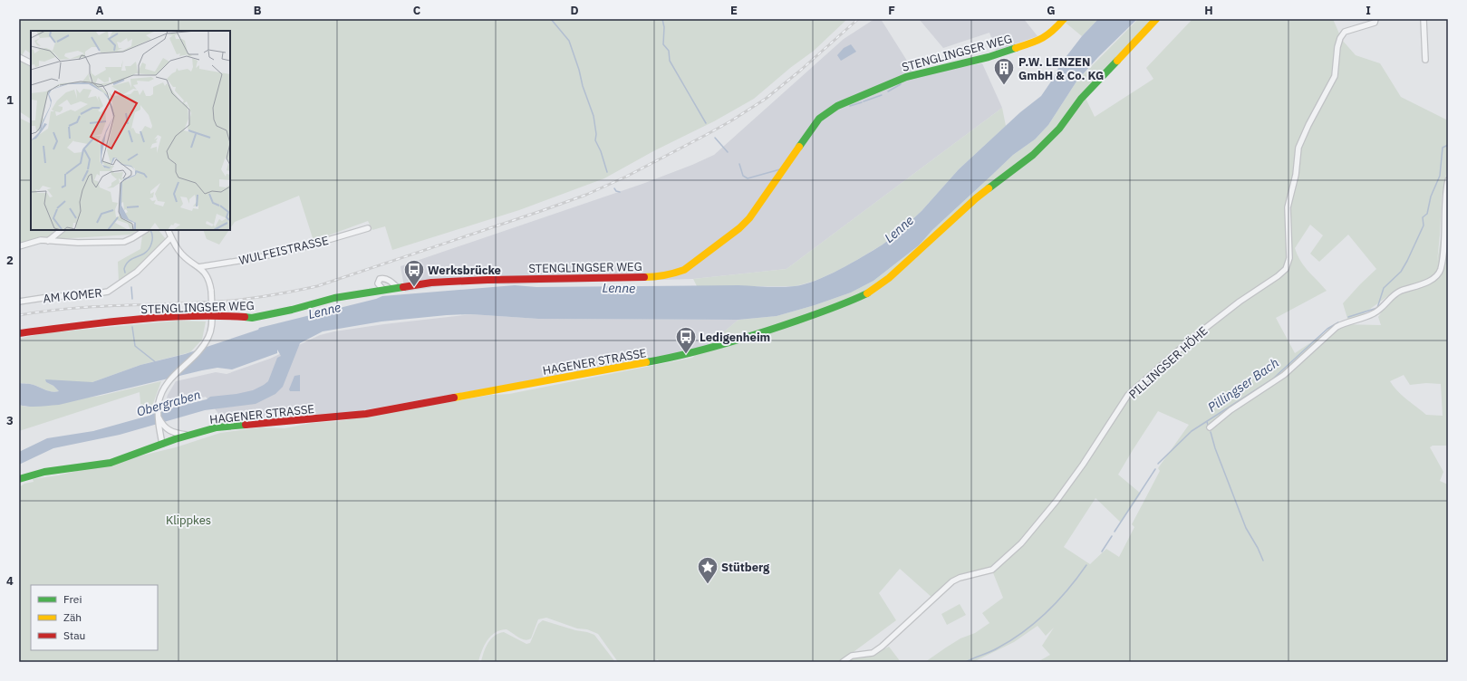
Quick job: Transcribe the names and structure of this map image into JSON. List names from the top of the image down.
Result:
{
  "streets": {
    "main road": ["STENGLINGSER WEG", "HAGENER STRASSE"],
    "street": ["WULFEISTRASSE", "AM KOMER", "PILLINGSER HÖHE"]
  },
  "water": ["Lenne", "Pillingser Bach", "Obergraben"],
  "parks": ["Klippkes"],
  "places": {
    "building": ["P.W. LENZEN GmbH & Co. KG"],
    "bus stop": ["Werksbrücke", "Ledigenheim"],
    "place": ["Stütberg"]
  },
  "legend": ["Frei", "Zäh", "Stau"],
  "grid": {
    "columns": [
      "A",
      "B",
      "C",
      "D",
      "E",
      "F",
      "G",
      "H",
      "I"
    ],
    "rows": [
      "1",
      "2",
      "3",
      "4"
    ]
  }
}
